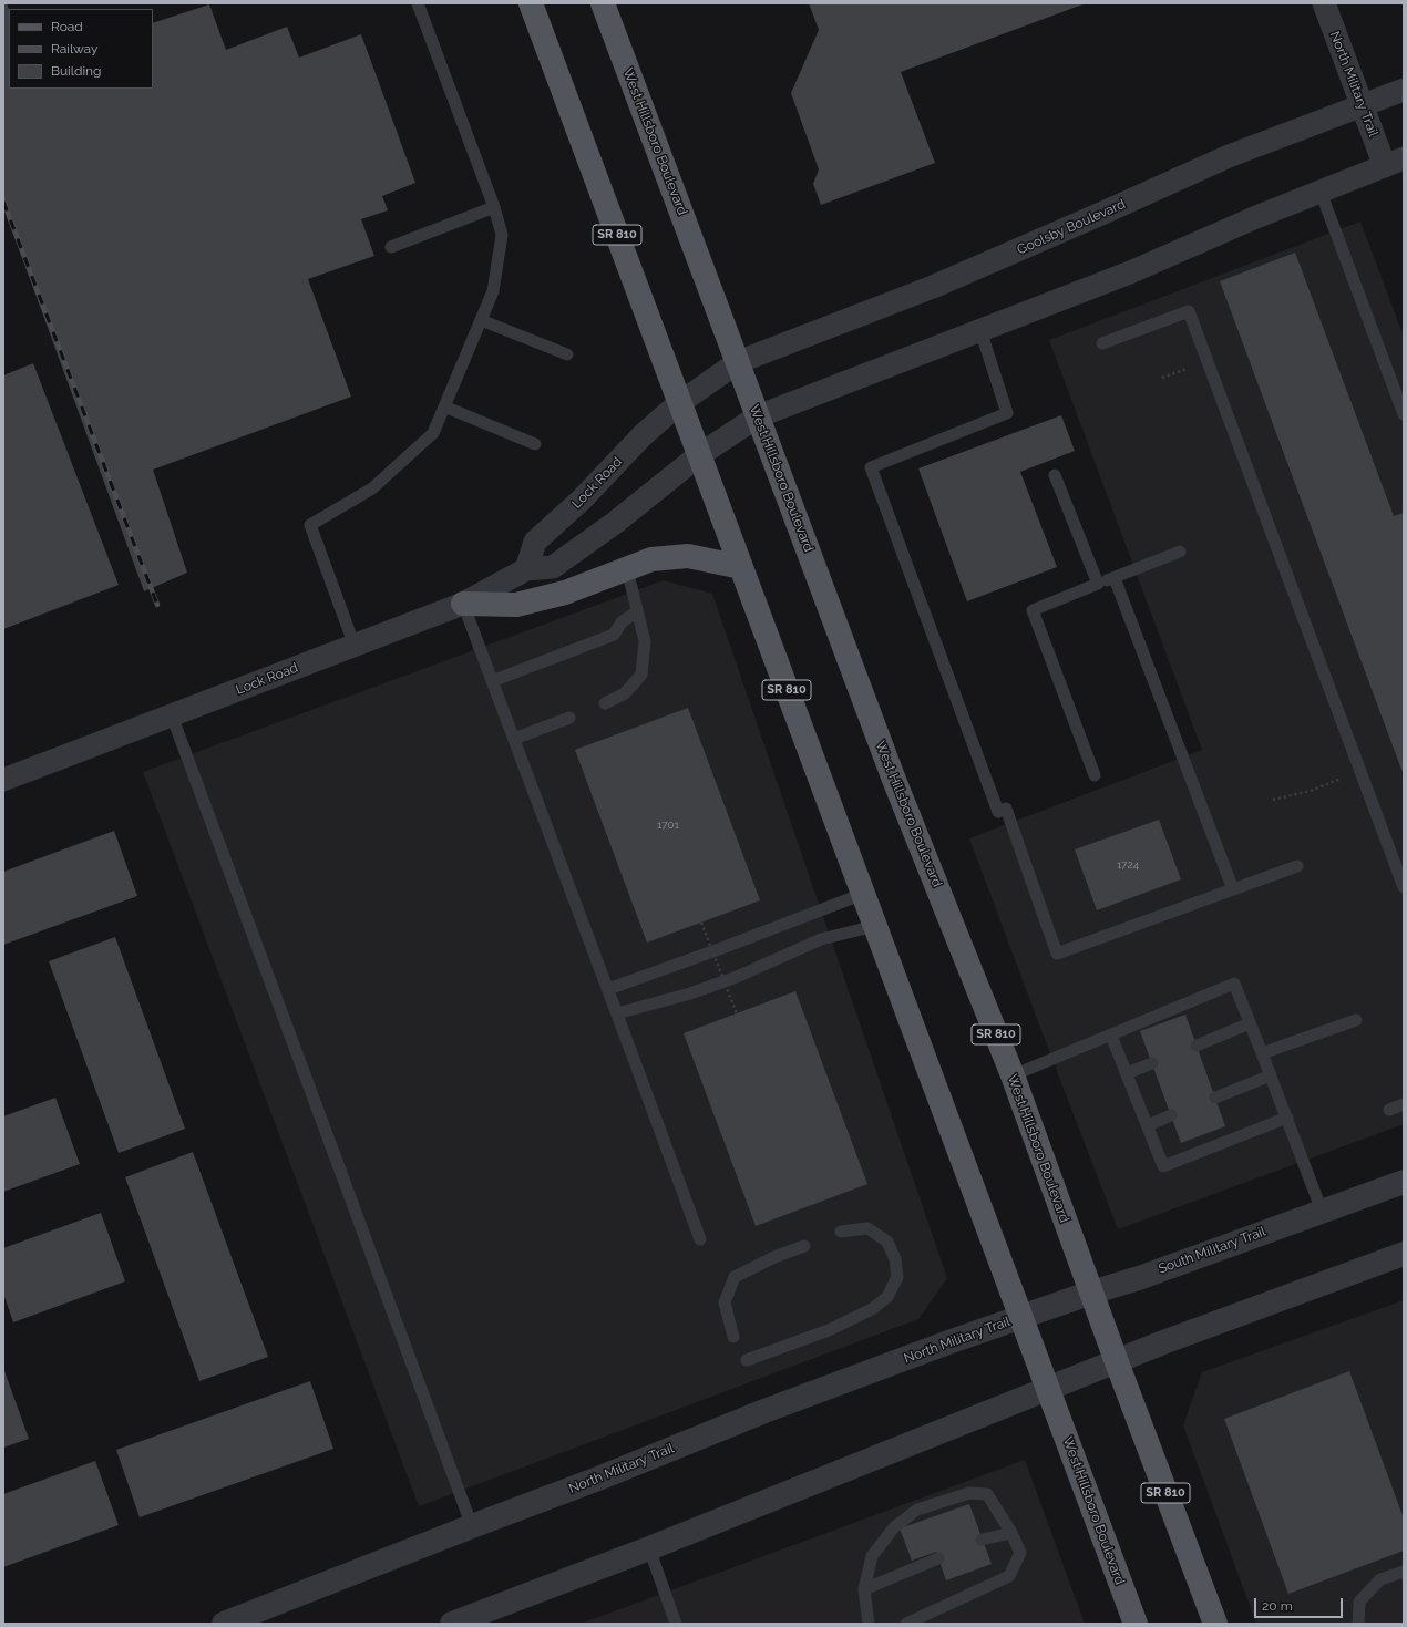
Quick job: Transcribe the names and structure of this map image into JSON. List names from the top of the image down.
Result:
{
  "streets": {
    "main road": ["West Hillsboro Boulevard", "SR 810"],
    "street": [
      "North Military Trail",
      "Goolsby Boulevard",
      "Lock Road",
      "South Military Trail"
    ]
  },
  "crossings": [
    ["North Military Trail", "West Hillsboro Boulevard"],
    ["North Military Trail", "Goolsby Boulevard"],
    ["North Military Trail", "South Military Trail"],
    ["West Hillsboro Boulevard", "Goolsby Boulevard"],
    ["West Hillsboro Boulevard", "Lock Road"],
    ["West Hillsboro Boulevard", "South Military Trail"],
    ["Goolsby Boulevard", "Lock Road"]
  ],
  "house_numbers": ["1701", "1724"],
  "legend": ["Road", "Railway", "Building"],
  "scale_bar": "20 m"
}
